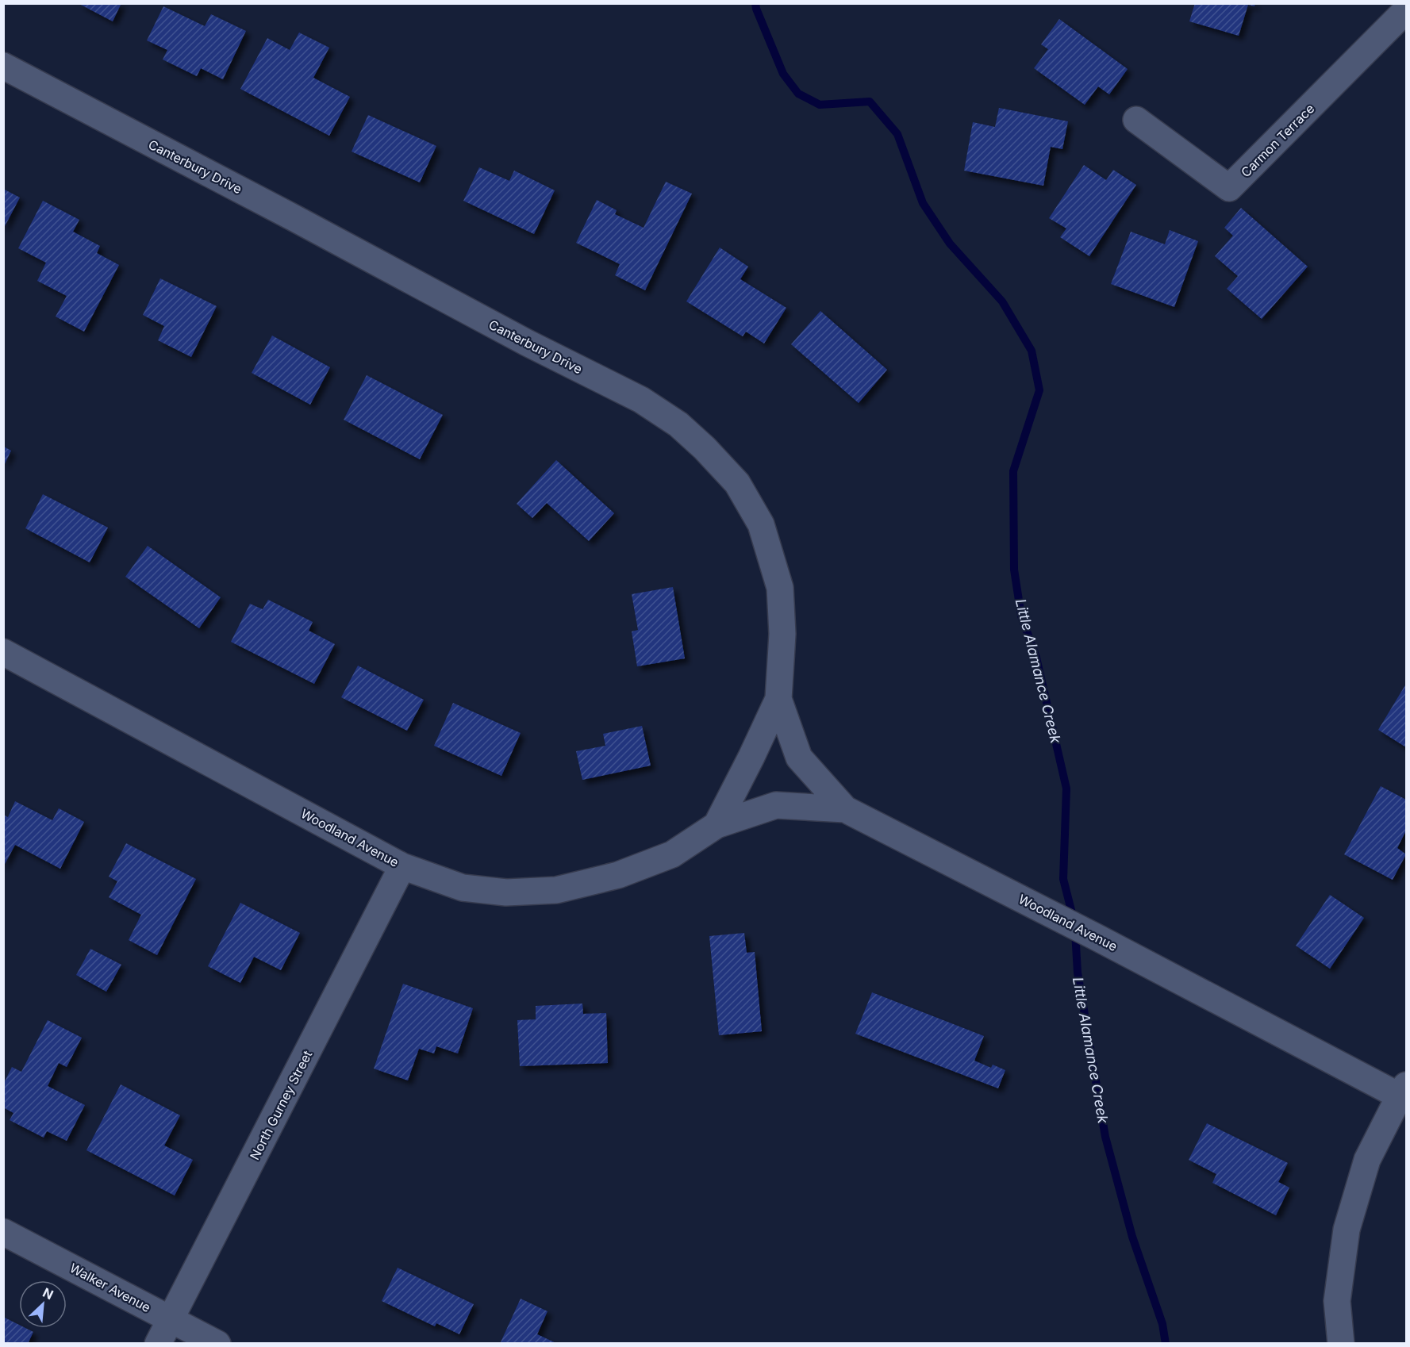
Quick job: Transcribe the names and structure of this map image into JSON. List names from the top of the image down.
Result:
{
  "streets": {
    "street": [
      "Carmon Terrace",
      "Canterbury Drive",
      "Woodland Avenue",
      "North Gurney Street",
      "Walker Avenue"
    ]
  },
  "crossings": [
    ["Canterbury Drive", "Woodland Avenue"],
    ["Woodland Avenue", "North Gurney Street"],
    ["North Gurney Street", "Walker Avenue"]
  ],
  "water": ["Little Alamance Creek"],
  "north": "top right"
}
